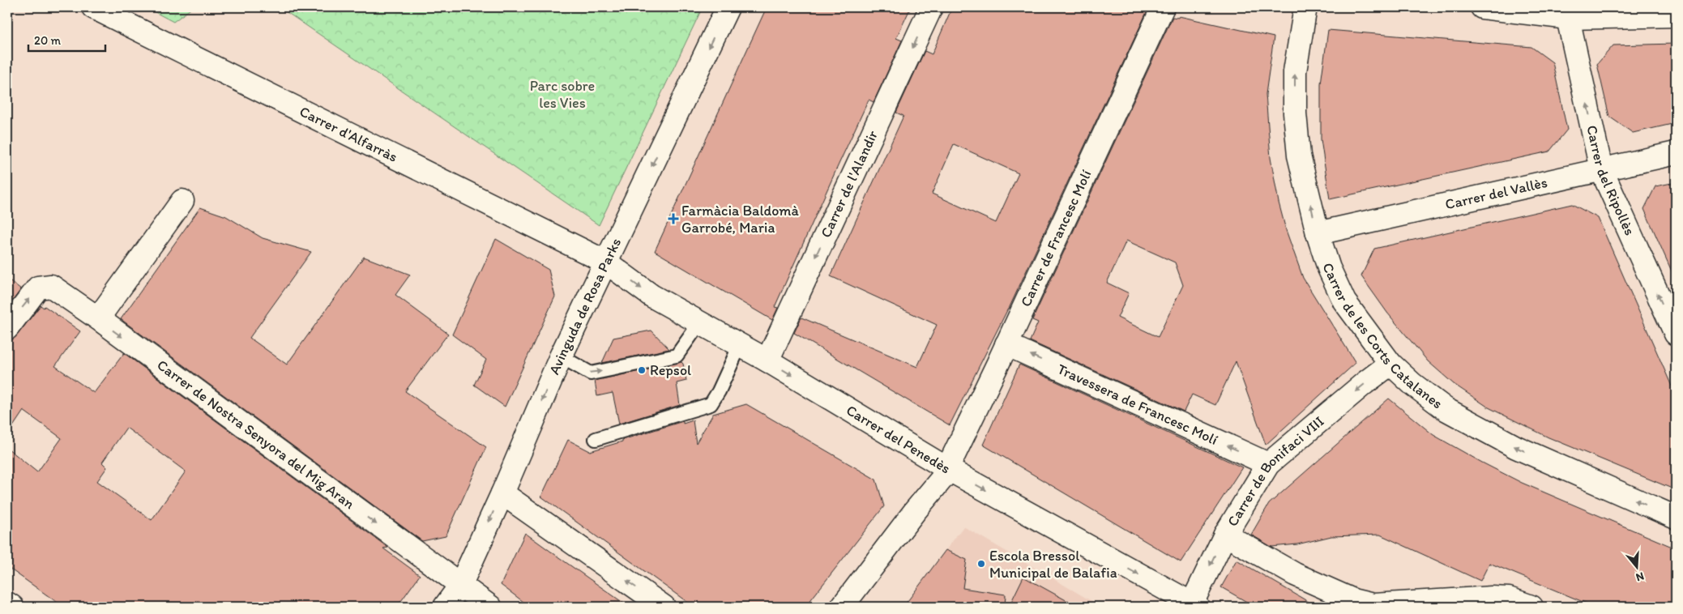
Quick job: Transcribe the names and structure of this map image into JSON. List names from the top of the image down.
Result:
{
  "streets": {
    "street": [
      "Carrer d'Alfarràs",
      "Carrer del Ripollès",
      "Carrer de l'Alandir",
      "Carrer del Vallès",
      "Carrer de Francesc Molí",
      "Avinguda de Rosa Parks",
      "Carrer de les Corts Catalanes",
      "Travessera de Francesc Molí",
      "Carrer de Nostra Senyora del Mig Aran",
      "Carrer del Penedès",
      "Carrer de Bonifaci VIII"
    ]
  },
  "crossings": [
    ["Carrer d'Alfarràs", "Avinguda de Rosa Parks"],
    ["Carrer d'Alfarràs", "Carrer del Penedès"],
    ["Carrer del Ripollès", "Carrer del Vallès"],
    ["Carrer de l'Alandir", "Carrer del Penedès"],
    ["Carrer del Vallès", "Carrer de les Corts Catalanes"],
    ["Carrer de Francesc Molí", "Travessera de Francesc Molí"],
    ["Carrer de Francesc Molí", "Carrer del Penedès"],
    ["Avinguda de Rosa Parks", "Carrer de Nostra Senyora del Mig Aran"],
    ["Avinguda de Rosa Parks", "Carrer del Penedès"],
    ["Carrer de les Corts Catalanes", "Carrer de Bonifaci VIII"],
    ["Travessera de Francesc Molí", "Carrer de Bonifaci VIII"],
    ["Carrer del Penedès", "Carrer de Bonifaci VIII"]
  ],
  "one_way": [
    "Carrer del Ripollès",
    "Carrer de l'Alandir",
    "Avinguda de Rosa Parks",
    "Carrer de les Corts Catalanes",
    "Travessera de Francesc Molí",
    "Carrer de Nostra Senyora del Mig Aran",
    "Carrer del Penedès",
    "Carrer de Bonifaci VIII"
  ],
  "parks": ["Parc sobre les Vies"],
  "places": {
    "health": ["Farmàcia Baldomà Garrobé, Maria"],
    "other": ["Repsol", "Escola Bressol Municipal de Balafia"]
  },
  "scale_bar": "20 m",
  "north": "bottom"
}
